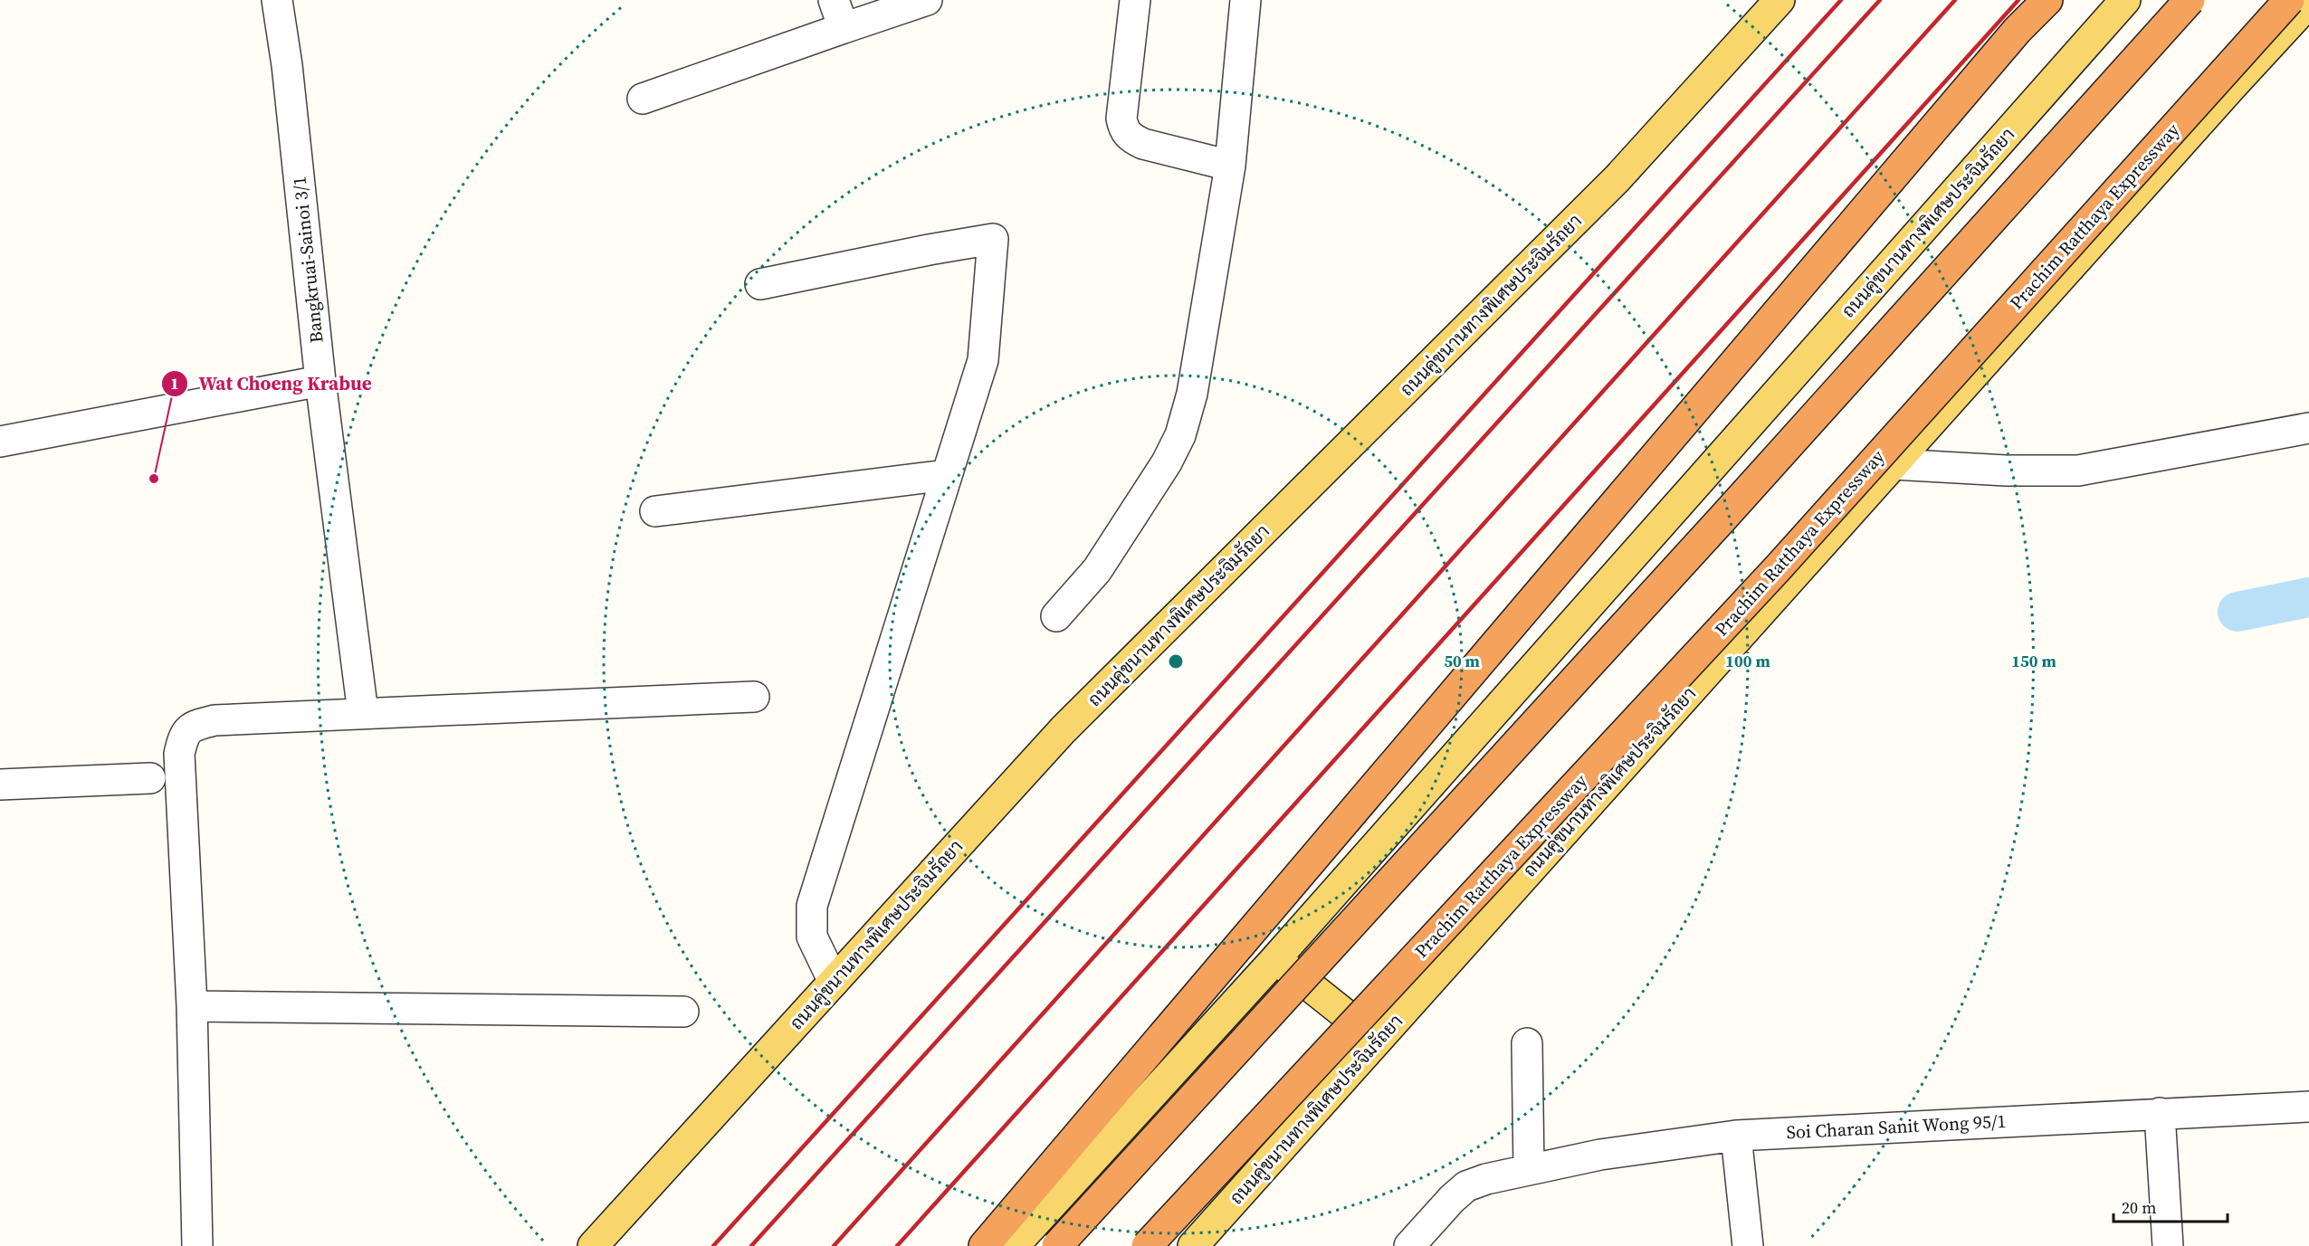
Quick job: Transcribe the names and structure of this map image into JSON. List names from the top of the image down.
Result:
{
  "streets": {
    "highway": ["Prachim Ratthaya Expressway"],
    "main road": ["ถนนคู่ขนานทางพิเศษประจิมรัถยา"],
    "street": ["Bangkruai-Sainoi 3/1", "Soi Charan Sanit Wong 95/1"]
  },
  "places": ["Wat Choeng Krabue"],
  "scale_bar": "20 m",
  "rings": ["50 m", "100 m", "150 m"]
}
